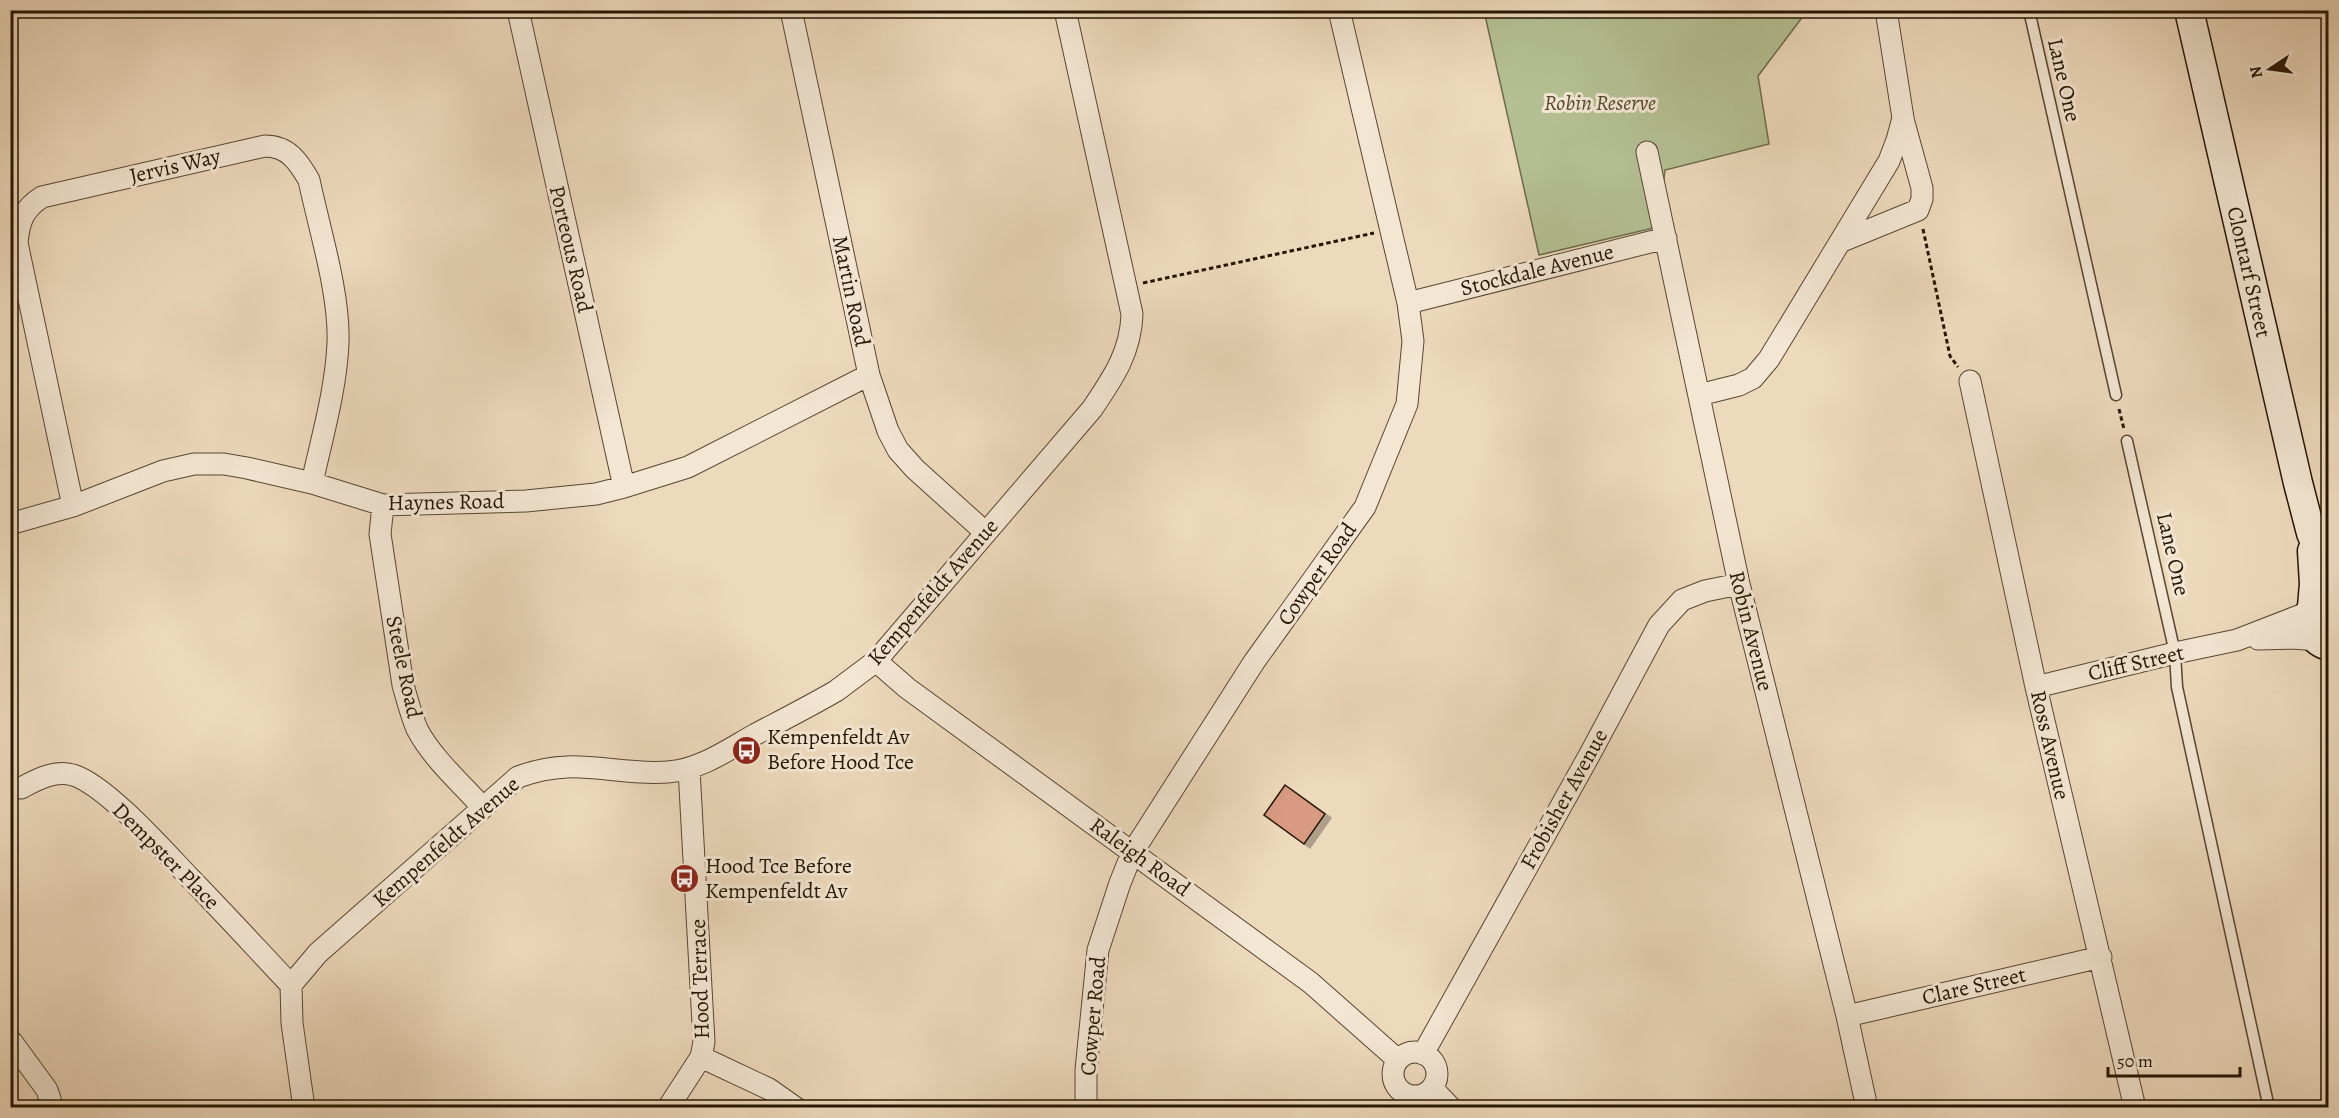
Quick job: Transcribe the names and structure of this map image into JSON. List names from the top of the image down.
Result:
{
  "streets": {
    "street": [
      "Jervis Way",
      "Porteous Road",
      "Stockdale Avenue",
      "Clontarf Street",
      "Martin Road",
      "Haynes Road",
      "Cowper Road",
      "Kempenfeldt Avenue",
      "Robin Avenue",
      "Cliff Street",
      "Steele Road",
      "Ross Avenue",
      "Frobisher Avenue",
      "Dempster Place",
      "Raleigh Road",
      "Hood Terrace",
      "Clare Street"
    ],
    "lane": ["Lane One"]
  },
  "crossings": [
    ["Lane One", "Cliff Street"],
    ["Jervis Way", "Haynes Road"],
    ["Porteous Road", "Haynes Road"],
    ["Stockdale Avenue", "Cowper Road"],
    ["Stockdale Avenue", "Robin Avenue"],
    ["Clontarf Street", "Cliff Street"],
    ["Martin Road", "Haynes Road"],
    ["Martin Road", "Kempenfeldt Avenue"],
    ["Haynes Road", "Steele Road"],
    ["Cowper Road", "Raleigh Road"],
    ["Kempenfeldt Avenue", "Steele Road"],
    ["Kempenfeldt Avenue", "Dempster Place"],
    ["Kempenfeldt Avenue", "Raleigh Road"],
    ["Kempenfeldt Avenue", "Hood Terrace"],
    ["Robin Avenue", "Frobisher Avenue"],
    ["Robin Avenue", "Clare Street"],
    ["Cliff Street", "Ross Avenue"],
    ["Ross Avenue", "Clare Street"],
    ["Frobisher Avenue", "Raleigh Road"]
  ],
  "parks": ["Robin Reserve"],
  "places": {
    "bus stop": ["Kempenfeldt Av Before Hood Tce", "Hood Tce Before Kempenfeldt Av"]
  },
  "scale_bar": "50 m",
  "north": "left"
}
